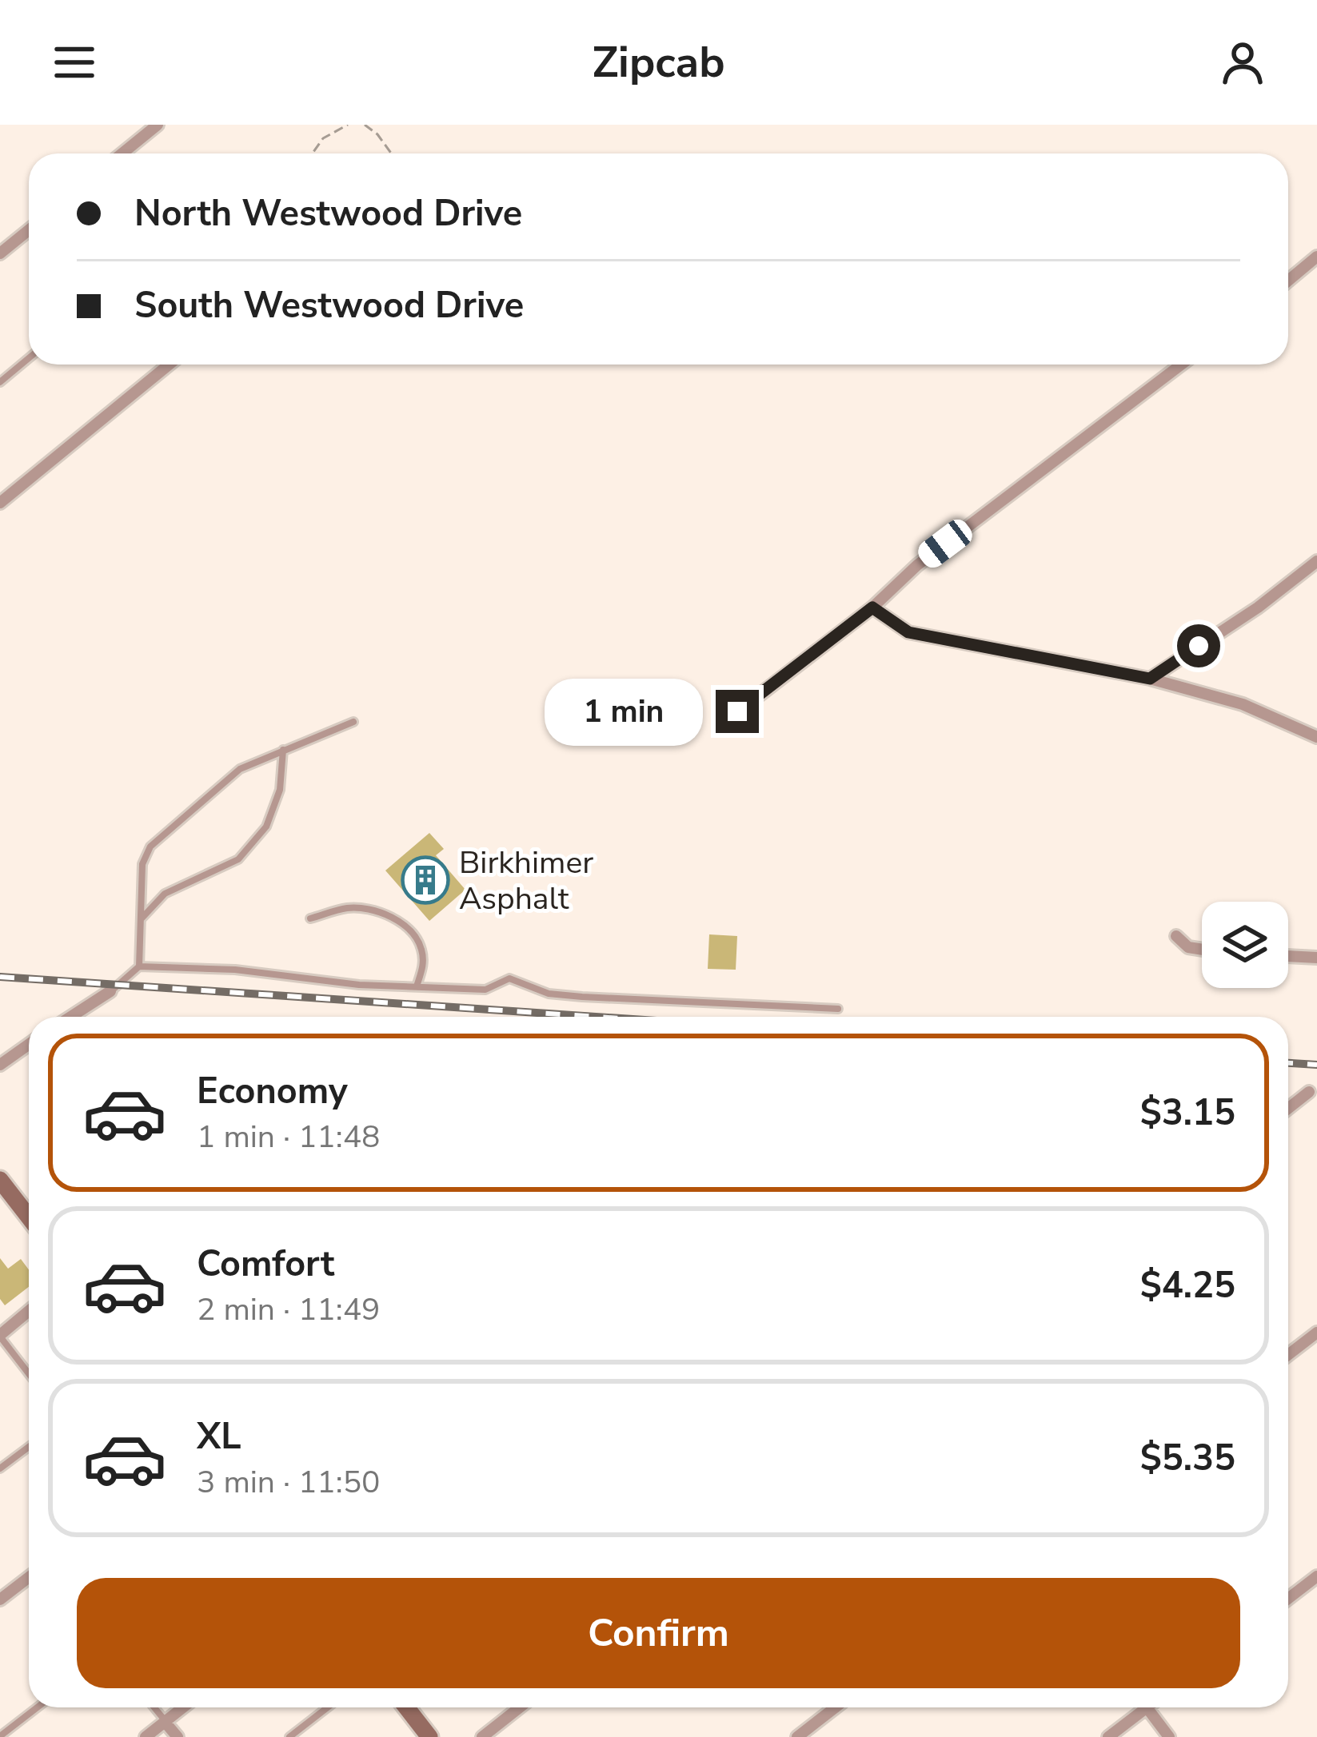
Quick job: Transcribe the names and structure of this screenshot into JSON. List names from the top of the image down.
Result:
{
  "places": {
    "building": ["Birkhimer Asphalt"]
  },
  "page": {
    "header": "Zipcab",
    "banner": ["North Westwood Drive", "South Westwood Drive"],
    "bubble": "1 min",
    "list": [
      {
        "name": "Economy",
        "note": "1 min · 11:48",
        "value": "$3.15"
      },
      {
        "name": "Comfort",
        "note": "2 min · 11:49",
        "value": "$4.25"
      },
      {
        "name": "XL",
        "note": "3 min · 11:50",
        "value": "$5.35"
      }
    ],
    "buttons": "Confirm"
  }
}
